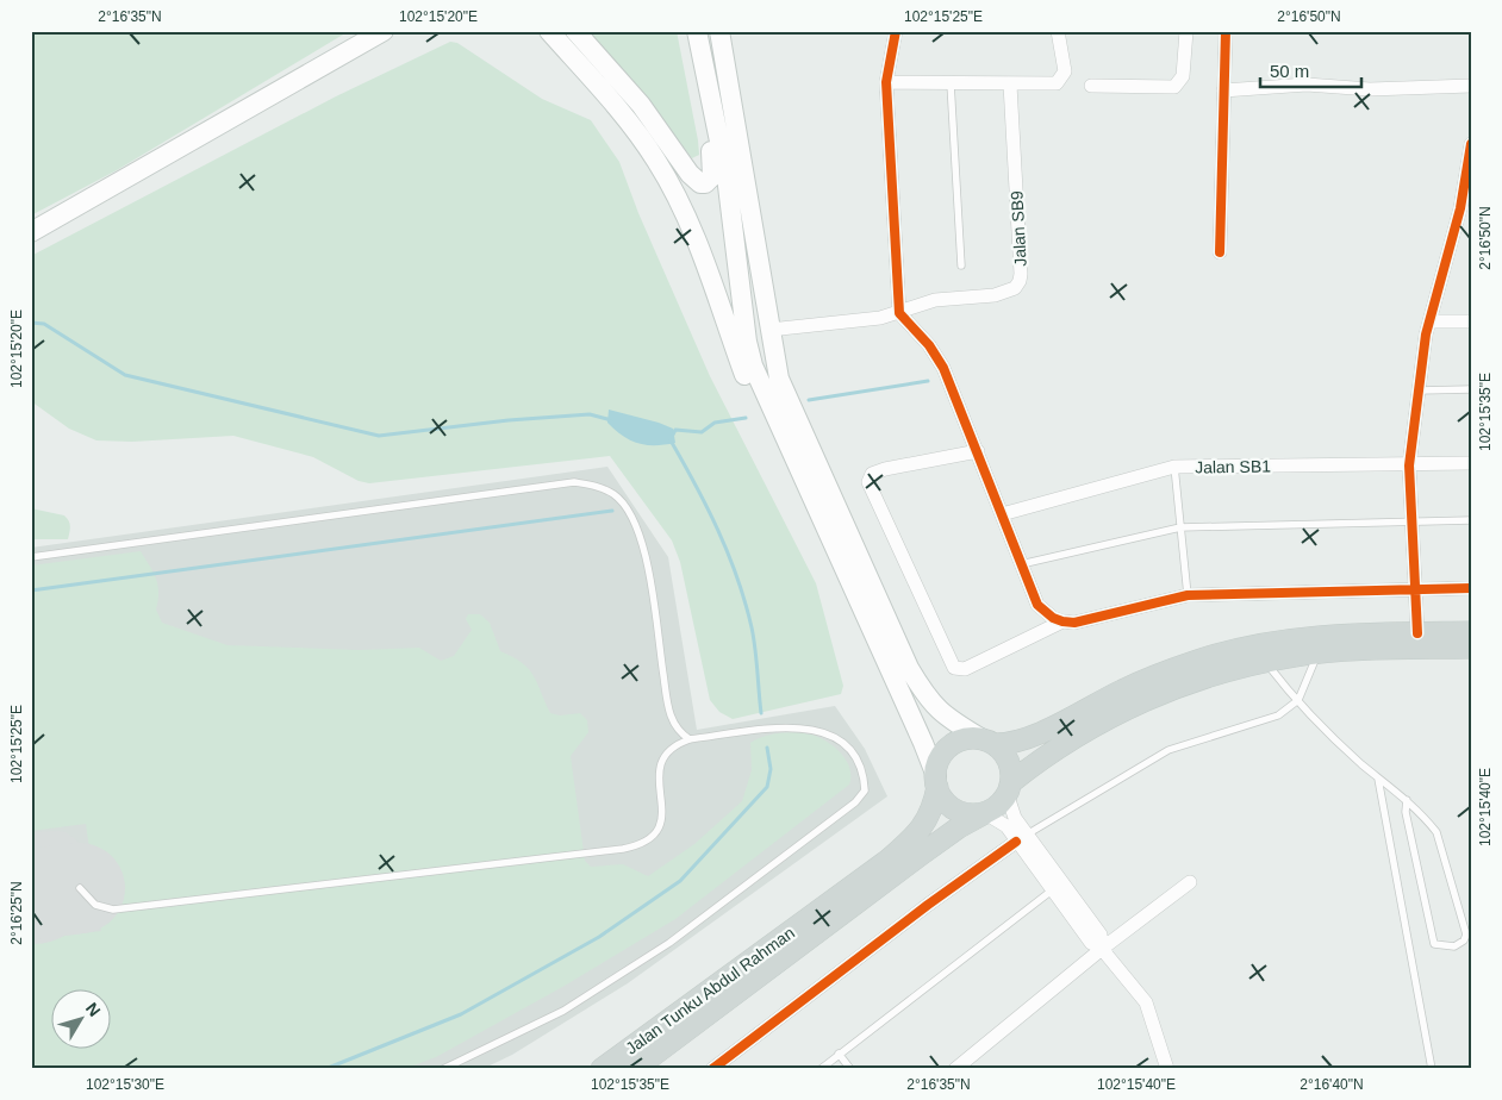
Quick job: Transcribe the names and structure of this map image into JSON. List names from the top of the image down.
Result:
{
  "streets": {
    "main road": ["Jalan Tunku Abdul Rahman"],
    "street": ["Jalan SB9", "Jalan SB1"]
  },
  "scale_bar": "50 m",
  "north": "top right",
  "coordinates": [
    "2°16'35\"N",
    "102°15'20\"E",
    "102°15'25\"E",
    "2°16'50\"N",
    "102°15'35\"E",
    "102°15'40\"E",
    "2°16'25\"N",
    "102°15'30\"E",
    "2°16'40\"N"
  ]
}
